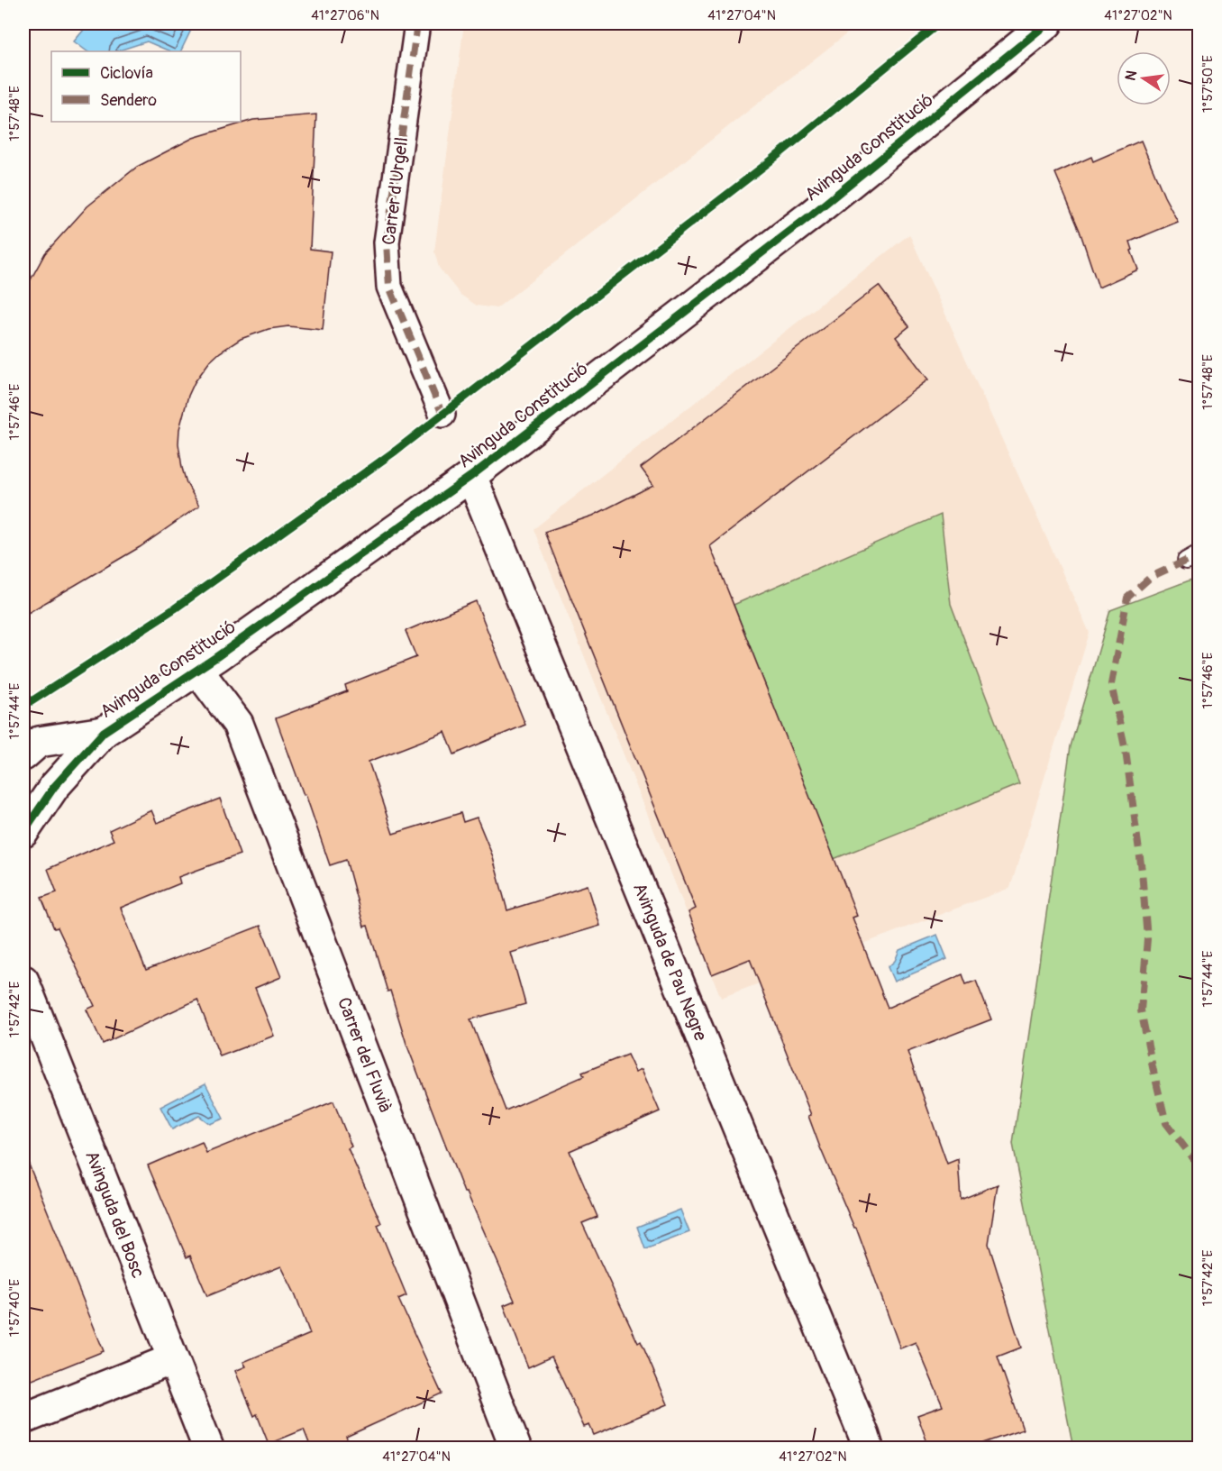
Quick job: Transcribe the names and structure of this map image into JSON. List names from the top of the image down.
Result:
{
  "streets": {
    "street": [
      "Avinguda Constitució",
      "Carrer d'Urgell",
      "Avinguda de Pau Negre",
      "Carrer del Fluvià",
      "Avinguda del Bosc"
    ]
  },
  "crossings": [
    ["Avinguda Constitució", "Avinguda de Pau Negre"],
    ["Avinguda Constitució", "Carrer del Fluvià"]
  ],
  "legend": ["Ciclovía", "Sendero"],
  "north": "left",
  "coordinates": [
    "41°27'06\"N",
    "41°27'04\"N",
    "41°27'02\"N",
    "1°57'50\"E",
    "1°57'48\"E",
    "1°57'46\"E",
    "1°57'44\"E",
    "1°57'42\"E",
    "1°57'40\"E"
  ]
}
